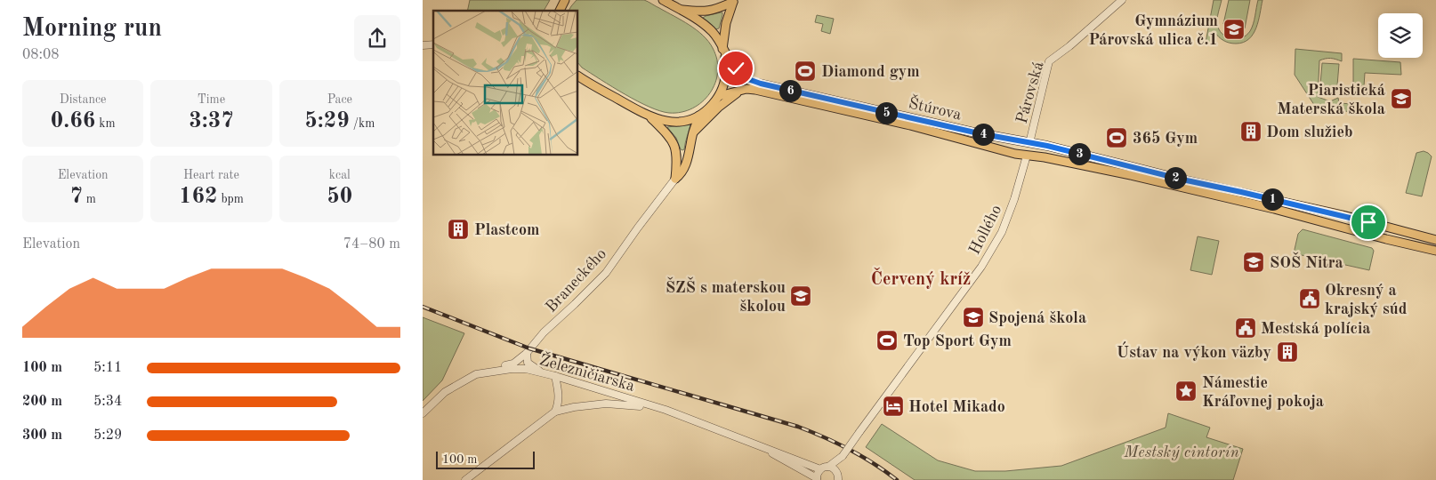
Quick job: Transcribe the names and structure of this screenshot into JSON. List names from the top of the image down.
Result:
{
  "streets": {
    "main road": ["Štúrova"],
    "street": [
      "Párovská",
      "Hollého",
      "Braneckého",
      "Železničiarska"
    ]
  },
  "crossings": [
    ["Párovská", "Štúrova"],
    ["Štúrova", "Hollého"],
    ["Hollého", "Železničiarska"],
    ["Braneckého", "Železničiarska"]
  ],
  "districts": ["Červený kríž"],
  "parks": ["Mestský cintorín"],
  "places": {
    "school or university": [
      "Gymnázium Párovská ulica č.1",
      "Piaristická Materská škola",
      "SOŠ Nitra",
      "ŠZŠ s materskou školou",
      "Spojená škola"
    ],
    "sports": ["Diamond gym", "365 Gym", "Top Sport Gym"],
    "building": ["Dom služieb", "Plastcom", "Ústav na výkon väzby"],
    "public building": ["Okresný a krajský súd", "Mestská polícia"],
    "place": ["Námestie Kráľovnej pokoja"],
    "hotel": ["Hotel Mikado"]
  },
  "scale_bar": "100 m",
  "page": {
    "heading": ["Morning run", "08:08"],
    "stats": [
      ["Distance", "0.66 km"],
      ["Time", "3:37"],
      ["Pace", "5:29 /km"],
      ["Elevation", "7 m"],
      ["Heart rate", "162 bpm"],
      ["kcal", "50"]
    ],
    "pins": [
      "6",
      "5",
      "4",
      "3",
      "2",
      "1"
    ],
    "chart": ["Elevation", "74–80 m"],
    "list": [
      {
        "name": "100 m",
        "note": "5:11"
      },
      {
        "name": "200 m",
        "note": "5:34"
      },
      {
        "name": "300 m",
        "note": "5:29"
      }
    ],
    "scale": "100 m"
  }
}
